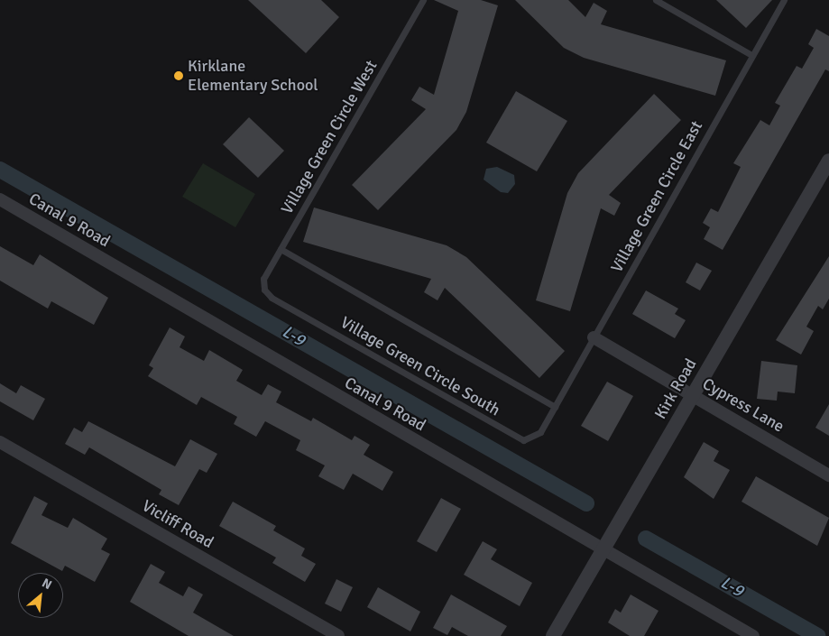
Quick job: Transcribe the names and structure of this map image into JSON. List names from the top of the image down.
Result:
{
  "streets": {
    "street": [
      "Canal 9 Road",
      "Kirk Road",
      "Cypress Lane",
      "Vicliff Road"
    ],
    "lane": ["Village Green Circle West", "Village Green Circle East", "Village Green Circle South"]
  },
  "crossings": [
    ["Village Green Circle West", "Village Green Circle South"],
    ["Village Green Circle East", "Village Green Circle South"],
    ["Village Green Circle East", "Cypress Lane"],
    ["Canal 9 Road", "Kirk Road"],
    ["Kirk Road", "Cypress Lane"]
  ],
  "water": ["L-9"],
  "places": ["Kirklane Elementary School"],
  "north": "top right"
}
